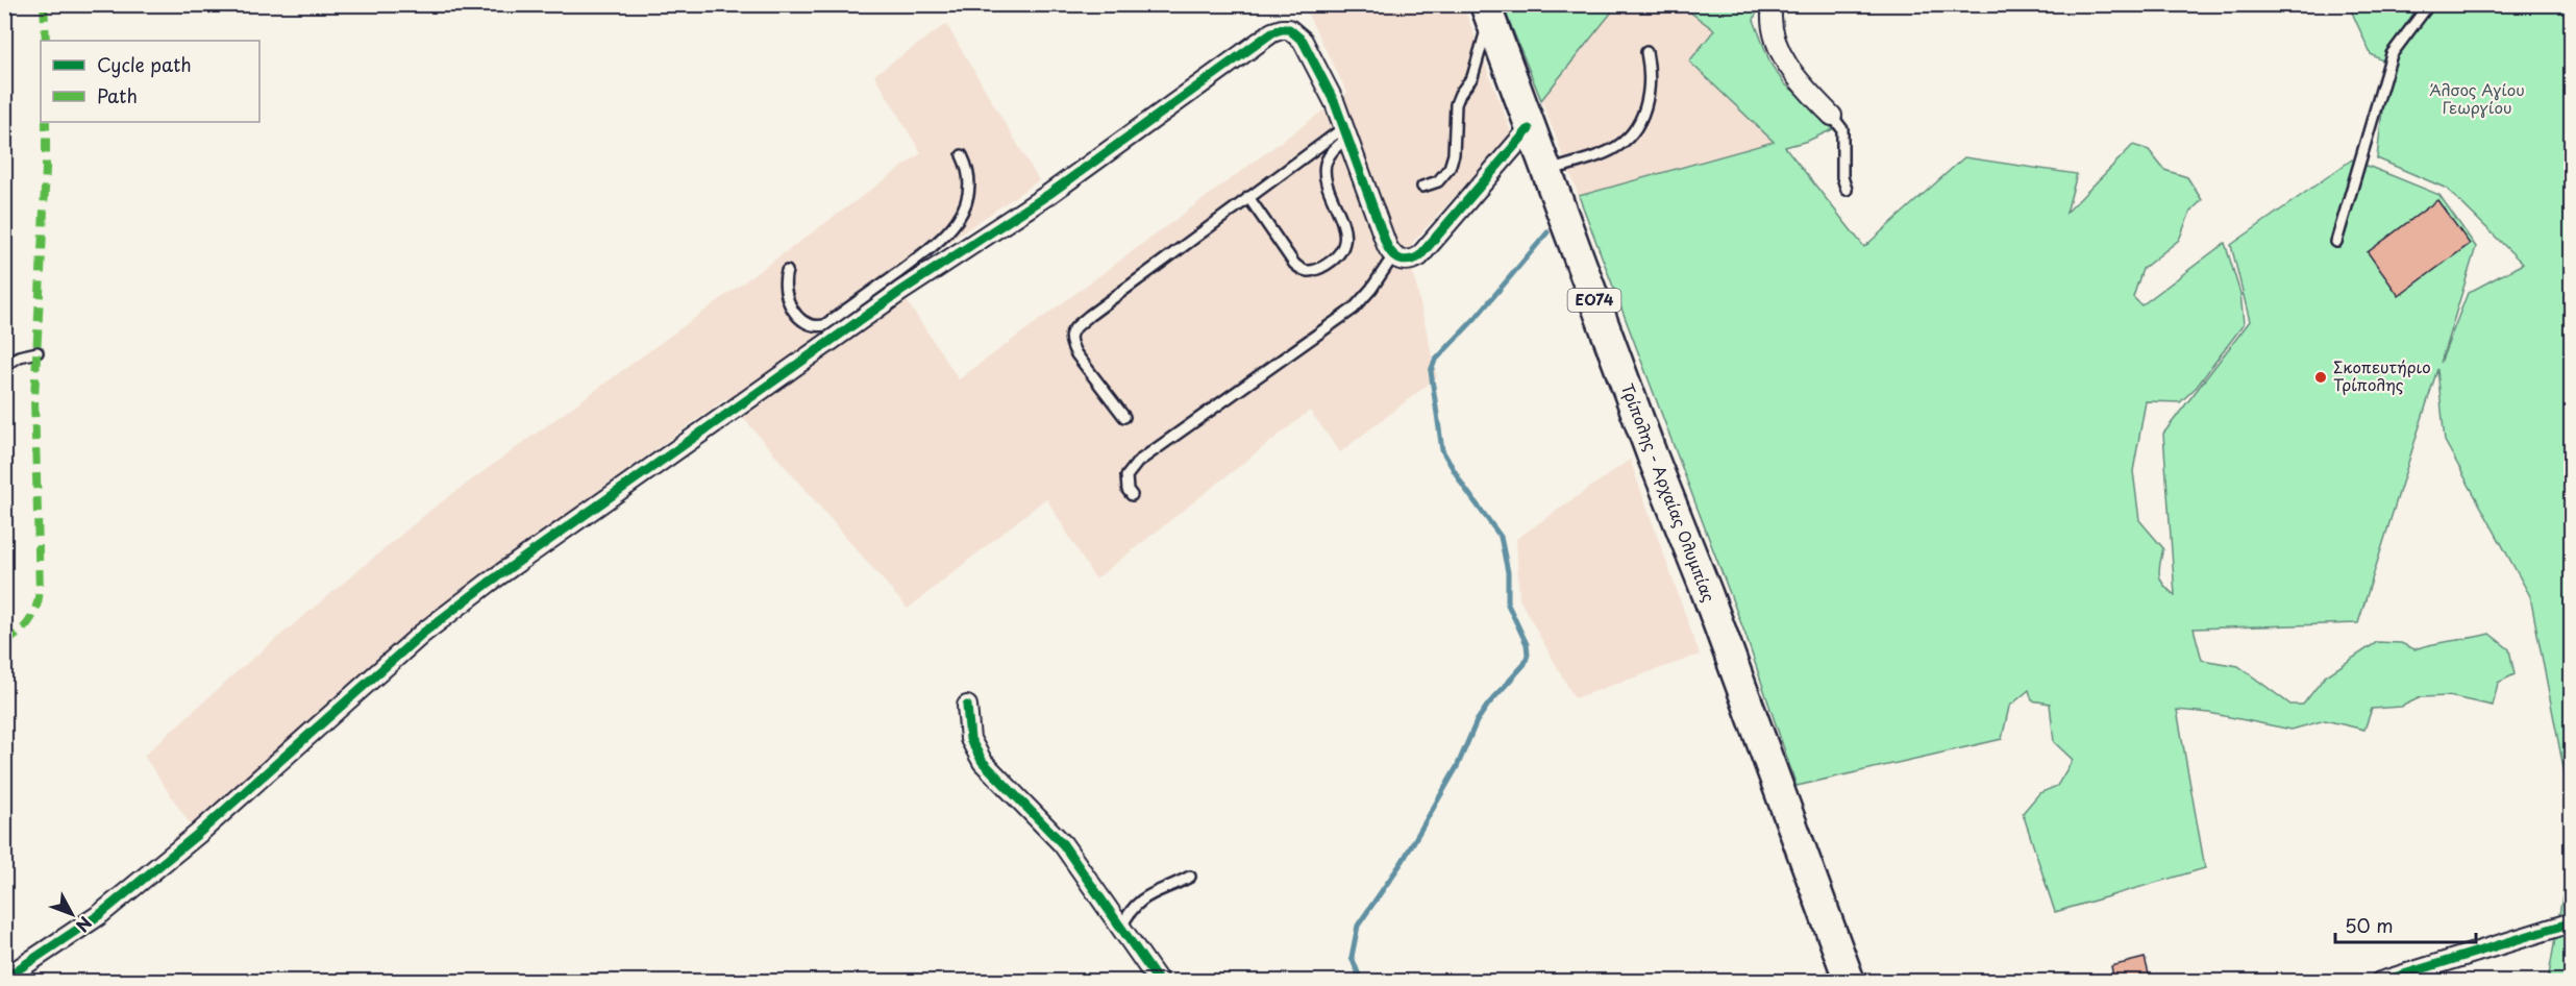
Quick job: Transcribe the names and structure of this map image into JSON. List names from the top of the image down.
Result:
{
  "streets": {
    "main road": ["ΕΟ74", "Τρίπολης - Αρχαίας Ολυμπίας"]
  },
  "parks": ["Άλσος Αγίου Γεωργίου"],
  "places": ["Σκοπευτήριο Τρίπολης"],
  "legend": ["Cycle path", "Path"],
  "scale_bar": "50 m",
  "north": "bottom right"
}
